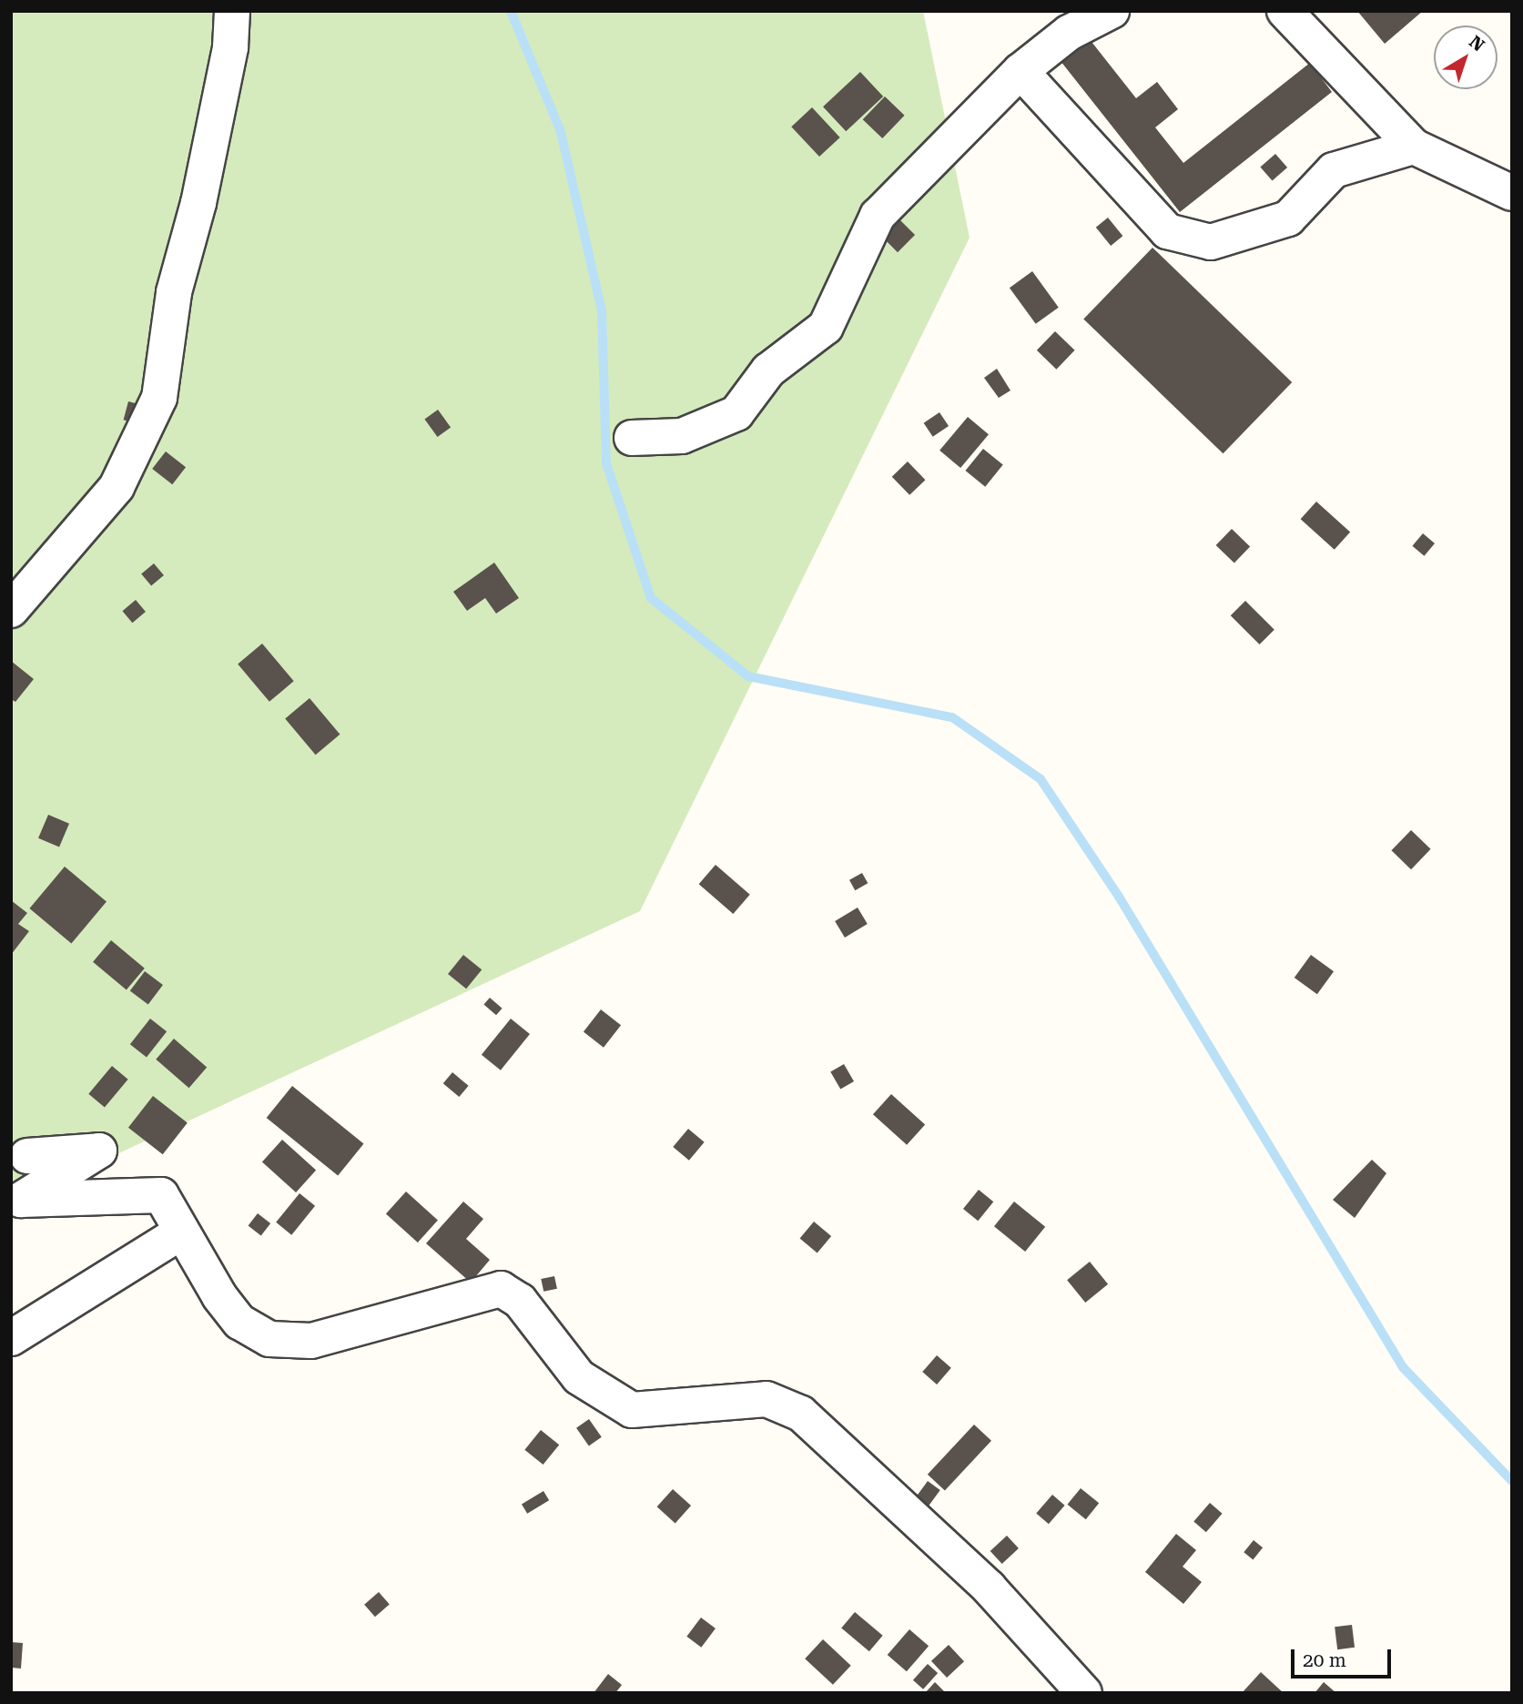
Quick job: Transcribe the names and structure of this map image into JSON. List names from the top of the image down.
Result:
{
  "scale_bar": "20 m",
  "north": "top right"
}
